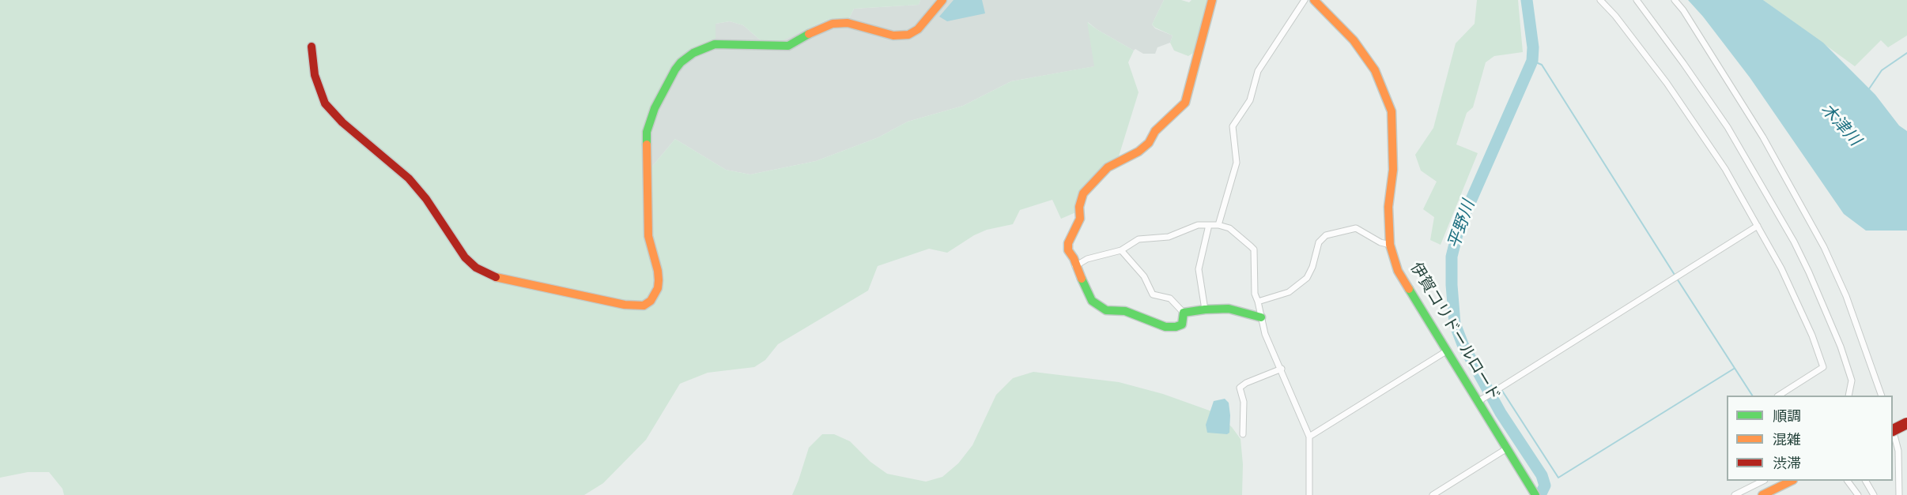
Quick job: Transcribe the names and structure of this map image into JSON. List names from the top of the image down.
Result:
{
  "streets": {
    "main road": ["伊賀コリドールロード"]
  },
  "water": ["木津川", "平野川"],
  "legend": ["順調", "混雑", "渋滞"]
}
